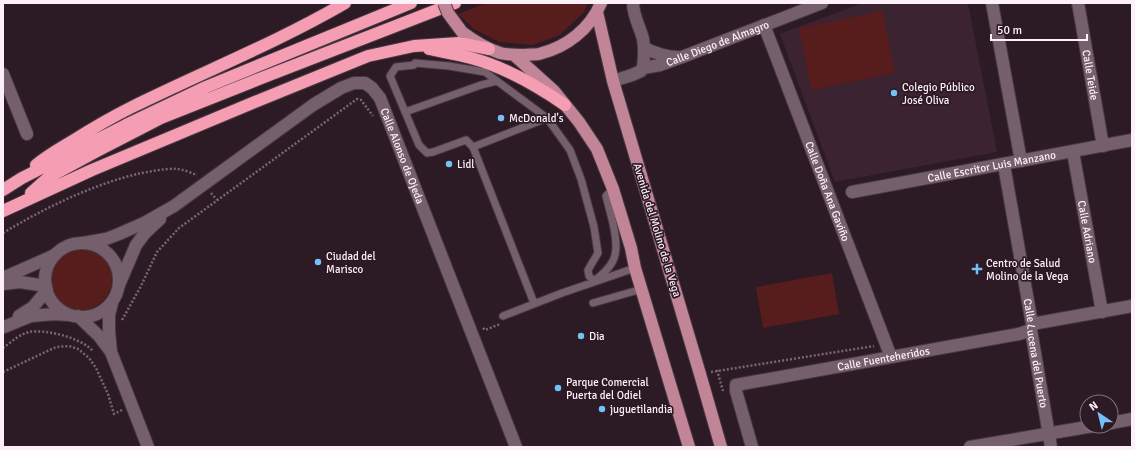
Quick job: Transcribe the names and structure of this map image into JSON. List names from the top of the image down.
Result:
{
  "streets": {
    "main road": ["Avenida del Molino de la Vega"],
    "street": [
      "Calle Diego de Almagro",
      "Calle Teide",
      "Calle Alonso de Ojeda",
      "Calle Escritor Luis Manzano",
      "Calle Doña Ana Gaviño",
      "Calle Adriano",
      "Calle Lucena del Puerto",
      "Calle Fuenteheridos"
    ]
  },
  "crossings": [
    ["Calle Diego de Almagro", "Calle Doña Ana Gaviño"],
    ["Calle Diego de Almagro", "Avenida del Molino de la Vega"],
    ["Calle Teide", "Calle Escritor Luis Manzano"],
    ["Calle Escritor Luis Manzano", "Calle Adriano"],
    ["Calle Escritor Luis Manzano", "Calle Lucena del Puerto"],
    ["Calle Doña Ana Gaviño", "Calle Fuenteheridos"],
    ["Calle Adriano", "Calle Fuenteheridos"],
    ["Calle Lucena del Puerto", "Calle Fuenteheridos"]
  ],
  "places": {
    "other": [
      "Colegio Público José Oliva",
      "McDonald's",
      "Lidl",
      "Ciudad del Marisco",
      "Dia",
      "Parque Comercial Puerta del Odiel",
      "juguetilandia"
    ],
    "health": ["Centro de Salud Molino de la Vega"]
  },
  "scale_bar": "50 m",
  "north": "top left"
}
